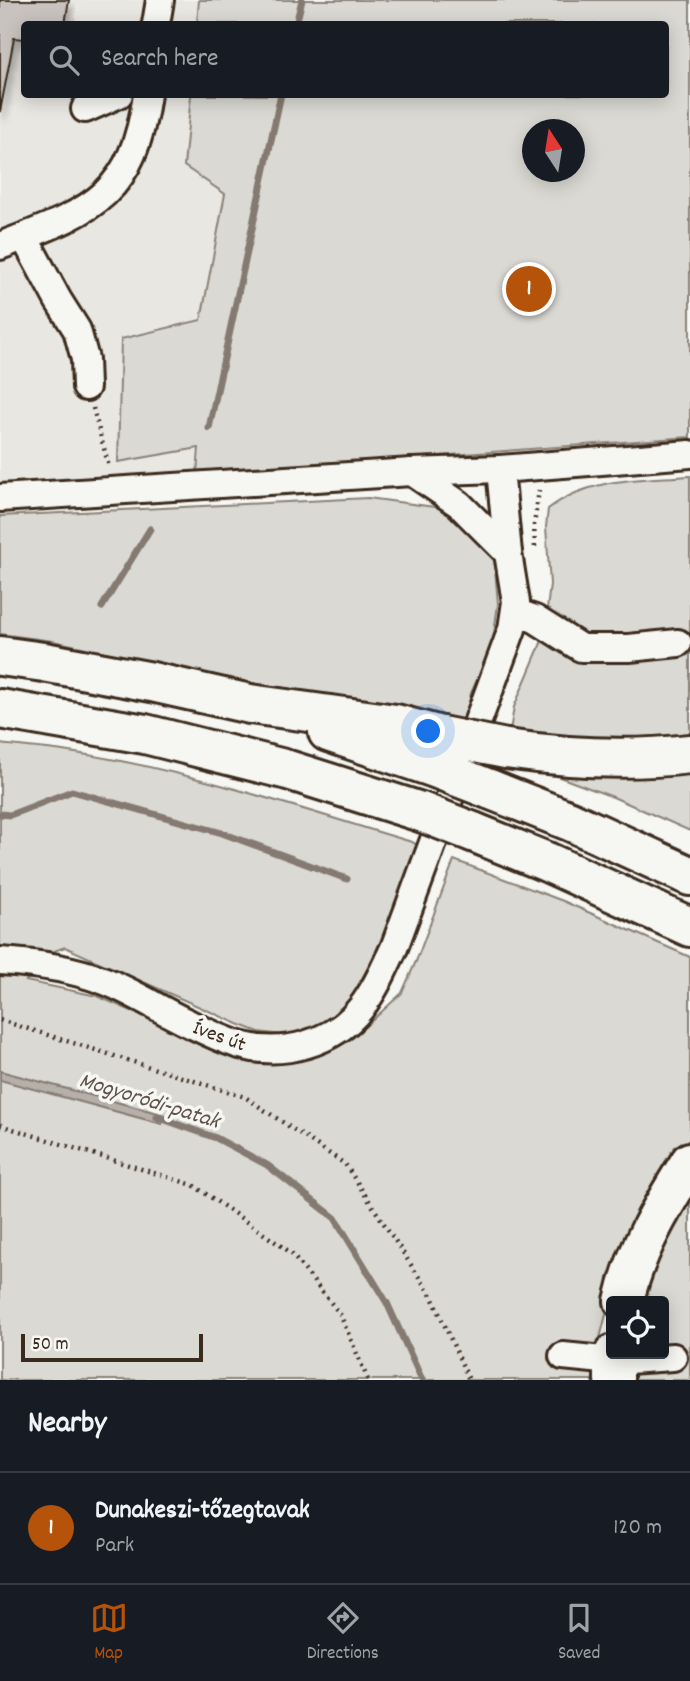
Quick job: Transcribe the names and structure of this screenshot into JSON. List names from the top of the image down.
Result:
{
  "streets": {
    "street": ["Íves út"]
  },
  "water": ["Mogyoródi-patak"],
  "scale_bar": "50 m",
  "north": "top",
  "page": {
    "search": "Search here",
    "pins": "1",
    "scale": "50 m",
    "heading": "Nearby",
    "list": [
      {
        "mark": "1",
        "name": "Dunakeszi-tőzegtavak",
        "note": "Park",
        "value": "120 m"
      }
    ],
    "nav": ["Map", "Directions", "Saved"]
  }
}
